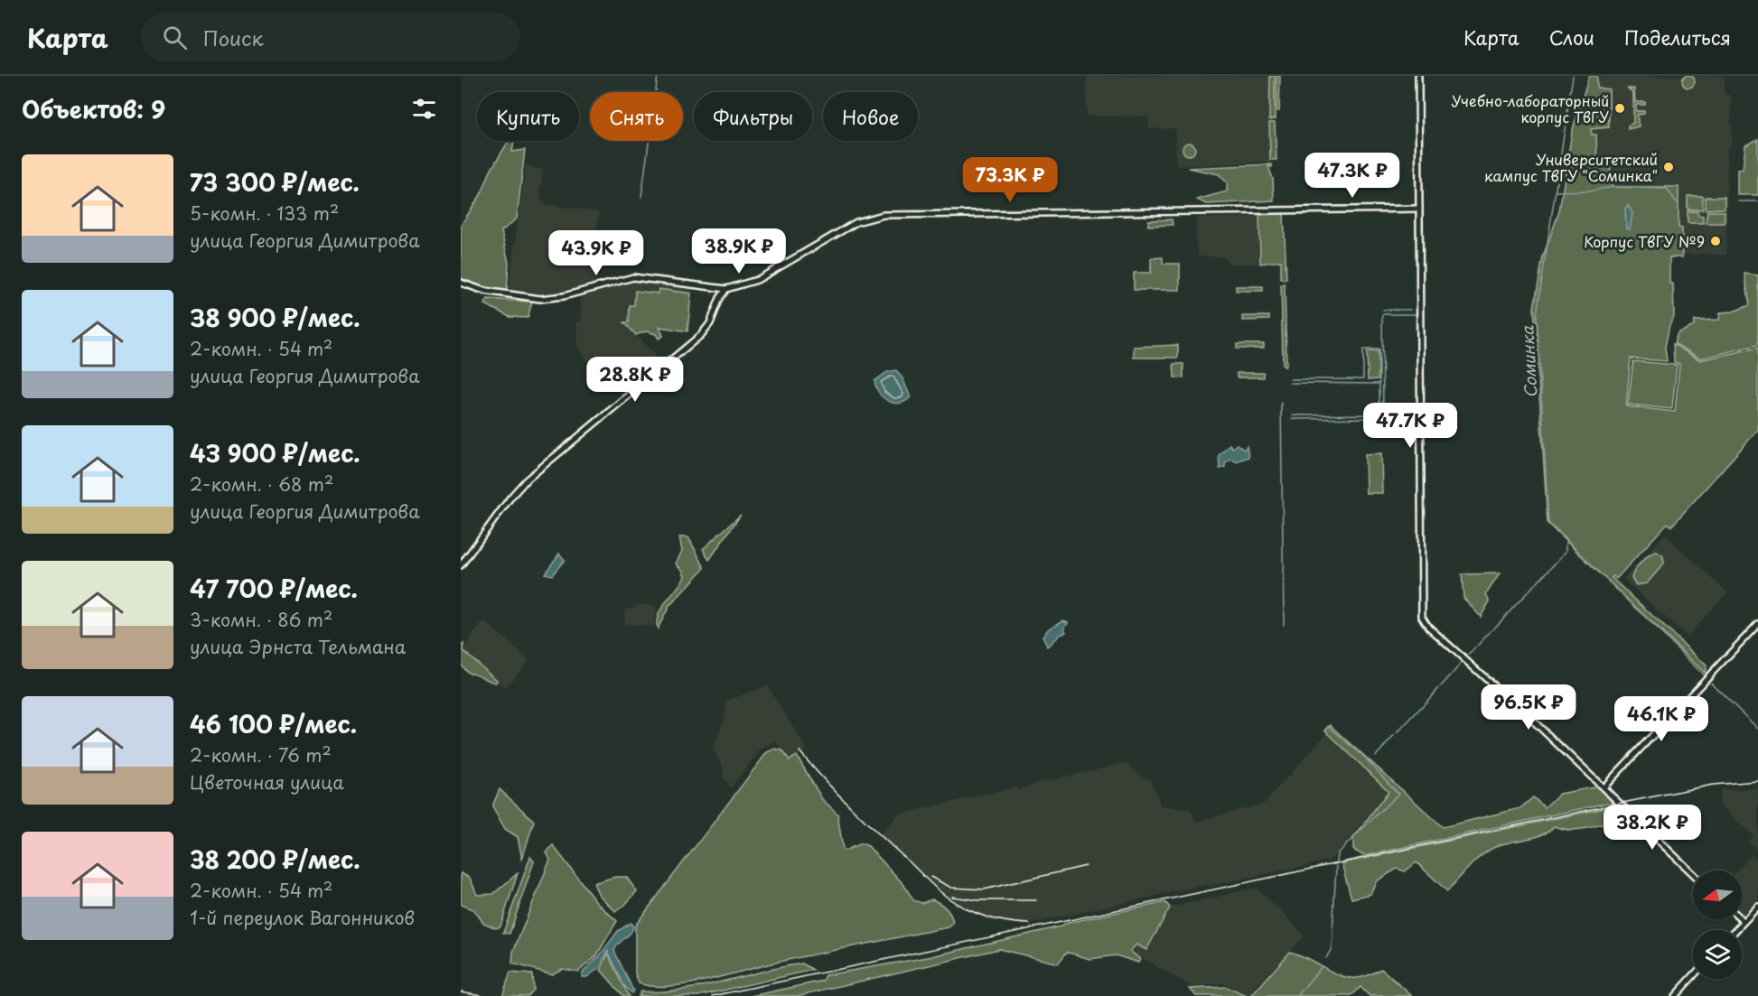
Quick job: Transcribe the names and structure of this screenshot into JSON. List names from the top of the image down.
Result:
{
  "water": ["Соминка"],
  "places": ["Учебно-лабораторный корпус ТвГУ", "Университетский кампус ТвГУ \"Соминка\"", "Корпус ТвГУ №9"],
  "north": "left",
  "page": {
    "header": "Карта",
    "search": "Поиск",
    "nav": ["Карта", "Слои", "Поделиться"],
    "heading": "Объектов: 9",
    "chip": [
      "Купить",
      "Снять",
      "Фильтры",
      "Новое"
    ],
    "list": [
      {
        "name": "73 300 ₽/мес.",
        "note": "5-комн. · 133 m² · улица Георгия Димитрова"
      },
      {
        "name": "38 900 ₽/мес.",
        "note": "2-комн. · 54 m² · улица Георгия Димитрова"
      },
      {
        "name": "43 900 ₽/мес.",
        "note": "2-комн. · 68 m² · улица Георгия Димитрова"
      },
      {
        "name": "47 700 ₽/мес.",
        "note": "3-комн. · 86 m² · улица Эрнста Тельмана"
      },
      {
        "name": "46 100 ₽/мес.",
        "note": "2-комн. · 76 m² · Цветочная улица"
      },
      {
        "name": "38 200 ₽/мес.",
        "note": "2-комн. · 54 m² · 1-й переулок Вагонников"
      }
    ],
    "price": [
      "47.3K ₽",
      "73.3K ₽",
      "38.9K ₽",
      "43.9K ₽",
      "28.8K ₽",
      "47.7K ₽",
      "96.5K ₽",
      "46.1K ₽",
      "38.2K ₽"
    ]
  }
}
